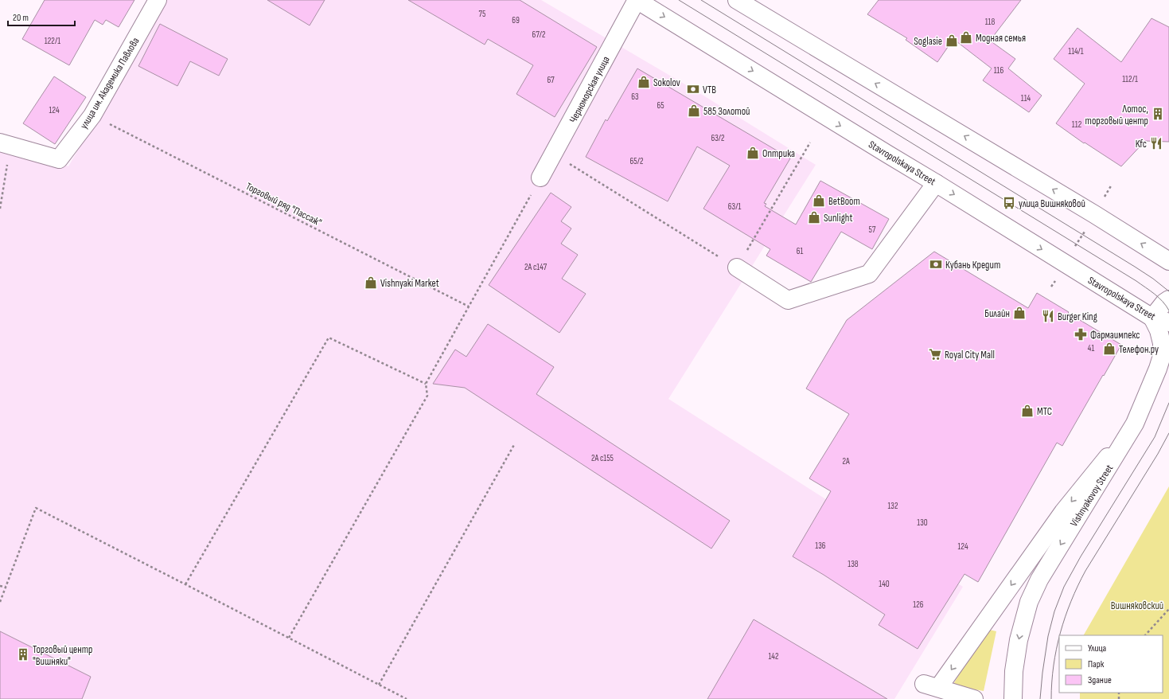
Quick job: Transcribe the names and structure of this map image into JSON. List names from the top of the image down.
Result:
{
  "streets": {
    "main road": [
      "улица им. Академика Павлова",
      "Черноморская улица",
      "Stavropolskaya Street",
      "Vishnyakovoy Street"
    ],
    "path": ["Торговый ряд \"Пассаж\""]
  },
  "crossings": [
    ["улица им. Академика Павлова", "Торговый ряд \"Пассаж\""],
    ["Черноморская улица", "Stavropolskaya Street"],
    ["Stavropolskaya Street", "Vishnyakovoy Street"]
  ],
  "one_way": ["Vishnyakovoy Street"],
  "parks": ["Вишняковский"],
  "places": {
    "shop": [
      "Модная семья",
      "Soglasie",
      "Sokolov",
      "585 Золотой",
      "Оптрика",
      "BetBoom",
      "Sunlight",
      "Vishnyaki Market",
      "Билайн",
      "Телефон.ру",
      "МТС"
    ],
    "bank": ["VTB", "Кубань Кредит"],
    "building": ["Лотос, торговый центр", "Торговый центр \"Вишняки\""],
    "restaurant": ["Kfc", "Burger King"],
    "bus stop": ["улица Вишняковой"],
    "pharmacy": ["Фармаимпекс"],
    "supermarket": ["Royal City Mall"]
  },
  "house_numbers": [
    "75",
    "69",
    "118",
    "67/2",
    "122/1",
    "114/1",
    "116",
    "112/1",
    "67",
    "63",
    "114",
    "65",
    "124",
    "112",
    "63/2",
    "65/2",
    "63/1",
    "57",
    "61",
    "2А с147",
    "41",
    "2А с155",
    "2А",
    "132",
    "130",
    "136",
    "124",
    "138",
    "140",
    "126",
    "142"
  ],
  "legend": ["Улица", "Парк", "Здание"],
  "scale_bar": "20 m"
}
